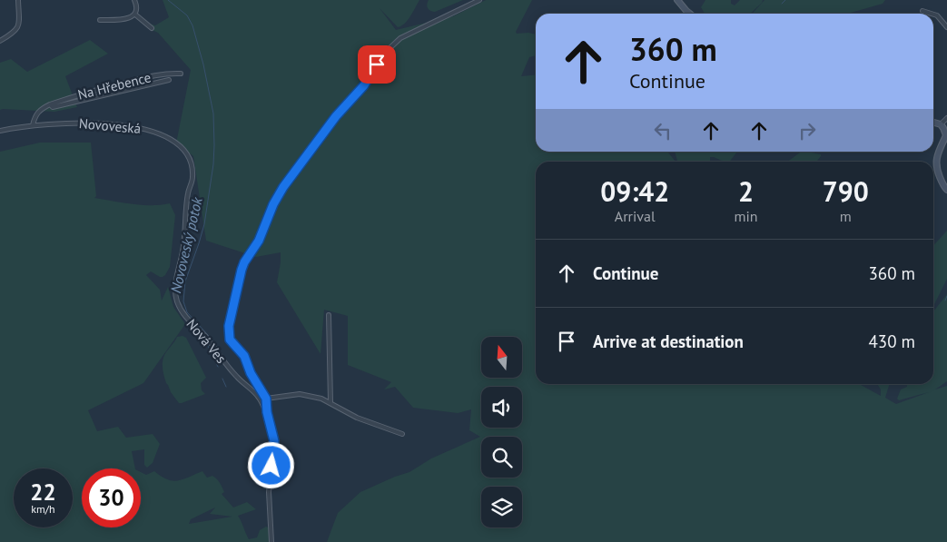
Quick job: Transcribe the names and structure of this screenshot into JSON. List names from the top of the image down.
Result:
{
  "streets": {
    "street": ["Na Hřebence", "Novoveská", "Nová Ves"]
  },
  "crossings": [
    ["Na Hřebence", "Novoveská"],
    ["Novoveská", "Nová Ves"]
  ],
  "water": ["Novoveský potok"],
  "north": "top",
  "page": {
    "turn": ["360 m", "Continue"],
    "eta": [
      "09:42",
      "Arrival",
      "2",
      "min",
      "790",
      "m"
    ],
    "list": [
      {
        "name": "Continue",
        "value": "360 m"
      },
      {
        "name": "Arrive at destination",
        "value": "430 m"
      }
    ],
    "speed": "22 km/h",
    "limit": "30"
  }
}
